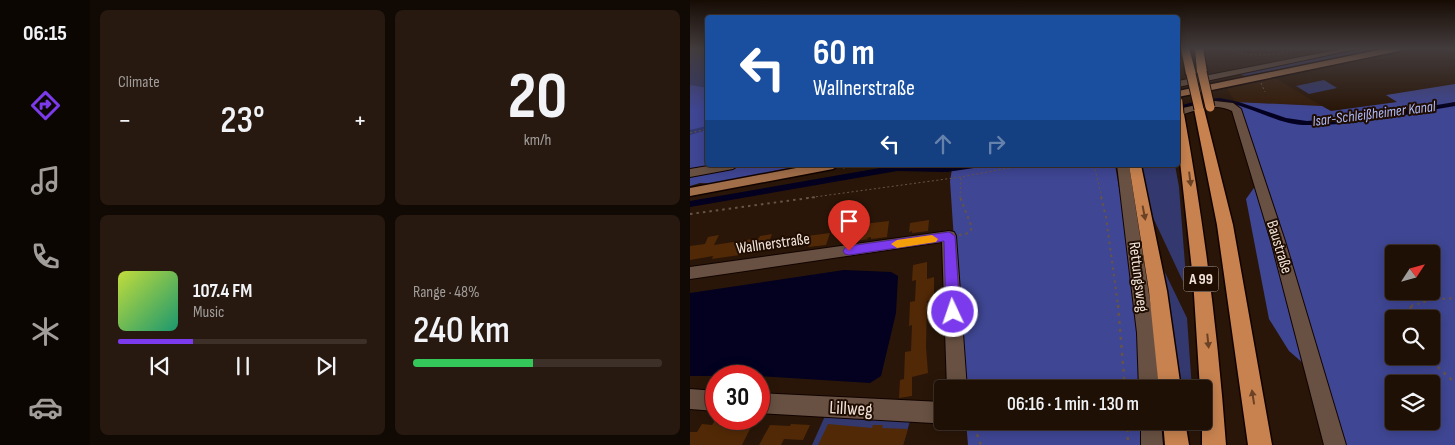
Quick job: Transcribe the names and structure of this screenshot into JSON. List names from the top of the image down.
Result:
{
  "streets": {
    "highway": ["A 99"],
    "street": [
      "Wallnerstraße",
      "Baustraße",
      "Rettungsweg",
      "Lillweg"
    ]
  },
  "water": ["Isar-Schleißheimer Kanal"],
  "north": "top right",
  "page": {
    "tabs": "06:15",
    "tile": [
      "Climate",
      ["20", "km/h"],
      ["Range · 48%", "240 km"]
    ],
    "turn": ["60 m", "Wallnerstraße"],
    "heat": ["−", "23°", "+"],
    "song": ["107.4 FM", "Music"],
    "limit": "30",
    "trip": "06:16 · 1 min · 130 m"
  }
}
